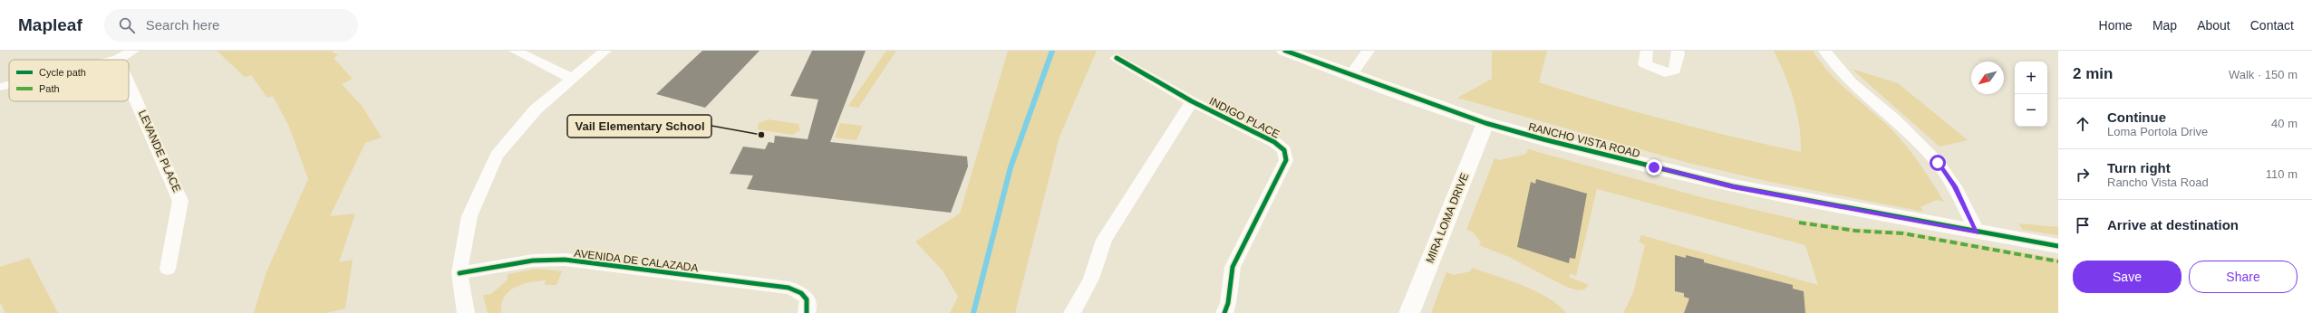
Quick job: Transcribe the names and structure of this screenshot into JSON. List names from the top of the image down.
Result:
{
  "streets": {
    "main road": ["RANCHO VISTA ROAD"],
    "street": [
      "INDIGO PLACE",
      "LEVANDE PLACE",
      "MIRA LOMA DRIVE",
      "AVENIDA DE CALAZADA"
    ]
  },
  "crossings": [
    ["RANCHO VISTA ROAD", "MIRA LOMA DRIVE"]
  ],
  "places": ["Vail Elementary School"],
  "legend": ["Cycle path", "Path"],
  "north": "bottom left",
  "page": {
    "header": "Mapleaf",
    "search": "Search here",
    "nav": [
      "Home",
      "Map",
      "About",
      "Contact"
    ],
    "heading": ["2 min", "Walk · 150 m"],
    "map_buttons": ["+", "−"],
    "list": [
      ["Continue", "Loma Portola Drive", "40 m"],
      ["Turn right", "Rancho Vista Road", "110 m"],
      "Arrive at destination"
    ],
    "buttons": ["Save", "Share"]
  }
}
